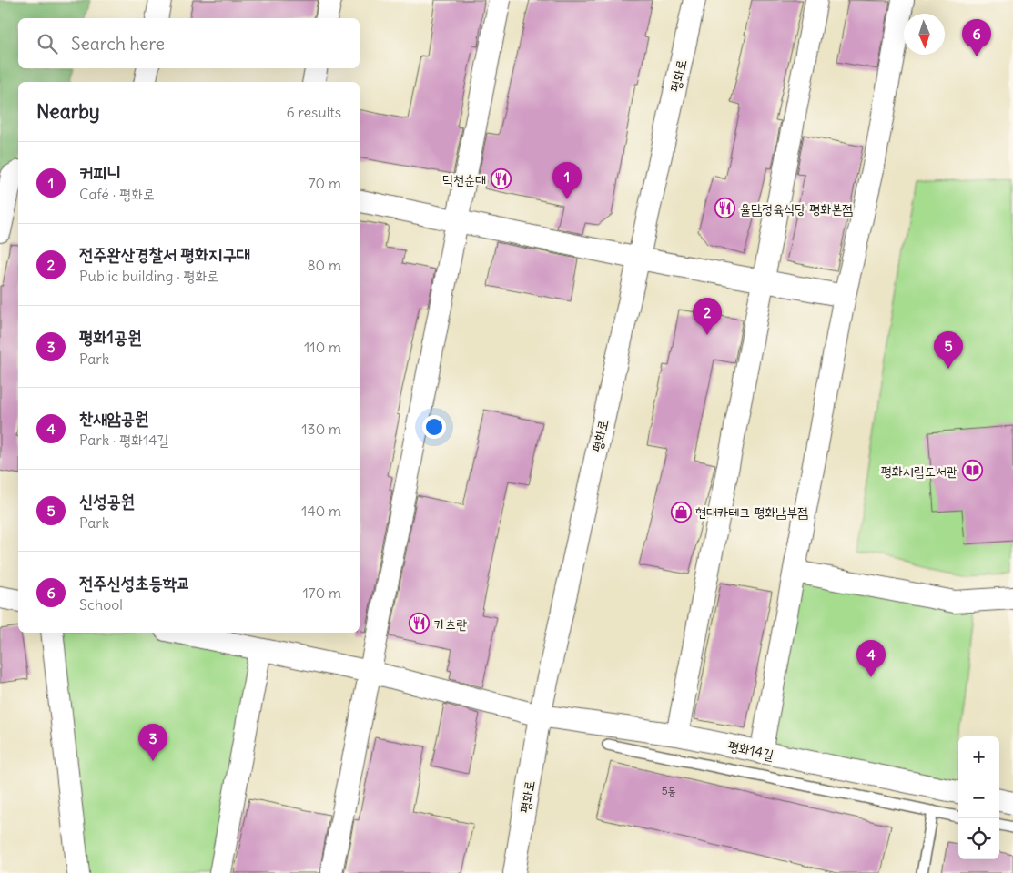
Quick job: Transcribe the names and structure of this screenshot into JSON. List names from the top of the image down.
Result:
{
  "streets": {
    "street": ["평화로", "평화14길"]
  },
  "crossings": [
    ["평화로", "평화14길"]
  ],
  "places": {
    "restaurant": ["덕천순대", "율담정육식당 평화본점", "카츠란"],
    "library": ["평화시립도서관"],
    "shop": ["현대카테크 평화남부점"]
  },
  "house_numbers": ["5동"],
  "north": "bottom",
  "page": {
    "search": "Search here",
    "pins": [
      "6",
      "1",
      "2",
      "5",
      "4",
      "3"
    ],
    "heading": ["Nearby", "6 results"],
    "list": [
      {
        "mark": "1",
        "name": "커피니",
        "note": "Café · 평화로",
        "value": "70 m"
      },
      {
        "mark": "2",
        "name": "전주완산경찰서 평화지구대",
        "note": "Public building · 평화로",
        "value": "80 m"
      },
      {
        "mark": "3",
        "name": "평화1공원",
        "note": "Park",
        "value": "110 m"
      },
      {
        "mark": "4",
        "name": "찬새암공원",
        "note": "Park · 평화14길",
        "value": "130 m"
      },
      {
        "mark": "5",
        "name": "신성공원",
        "note": "Park",
        "value": "140 m"
      },
      {
        "mark": "6",
        "name": "전주신성초등학교",
        "note": "School",
        "value": "170 m"
      }
    ],
    "map_buttons": ["+", "−"]
  }
}
